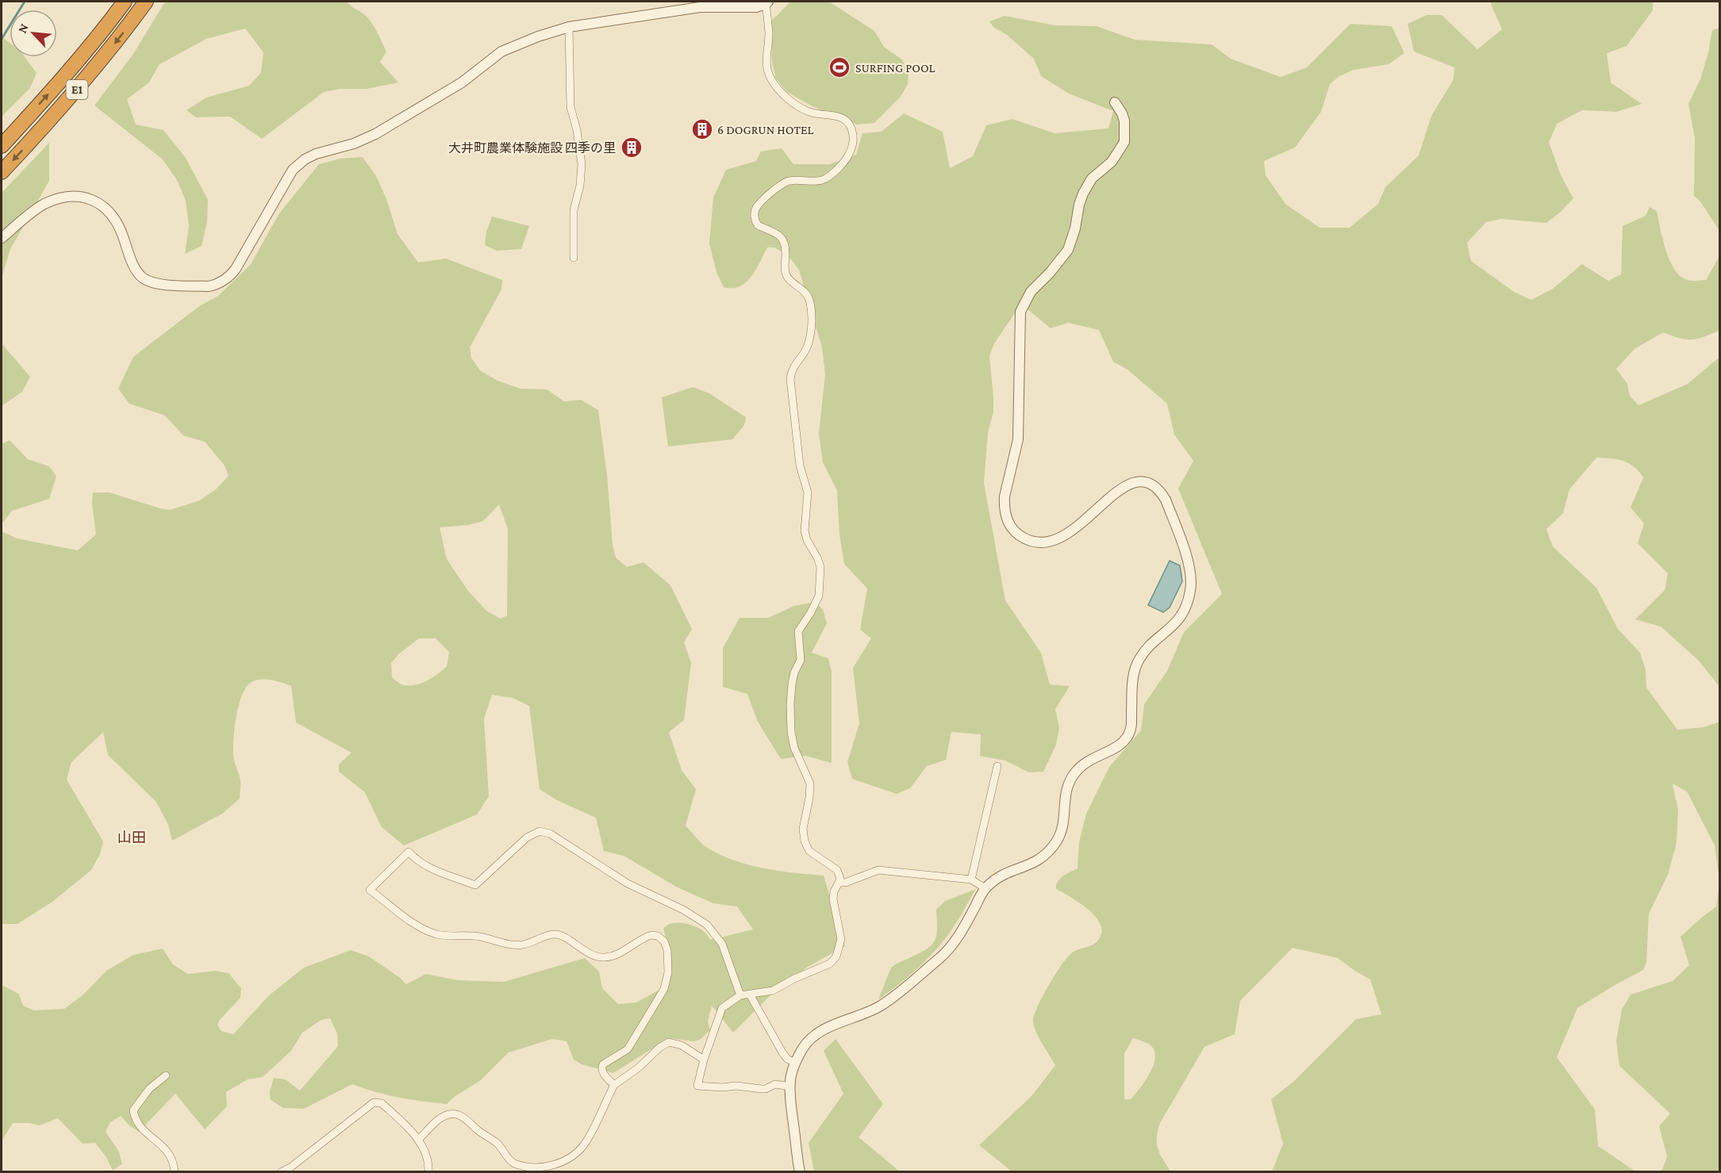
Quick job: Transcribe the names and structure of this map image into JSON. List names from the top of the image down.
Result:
{
  "streets": {
    "highway": ["E1"]
  },
  "districts": ["山田"],
  "places": {
    "sports": ["SURFING POOL"],
    "building": ["6 DOGRUN HOTEL", "大井町農業体験施設 四季の里"]
  },
  "north": "top left"
}
